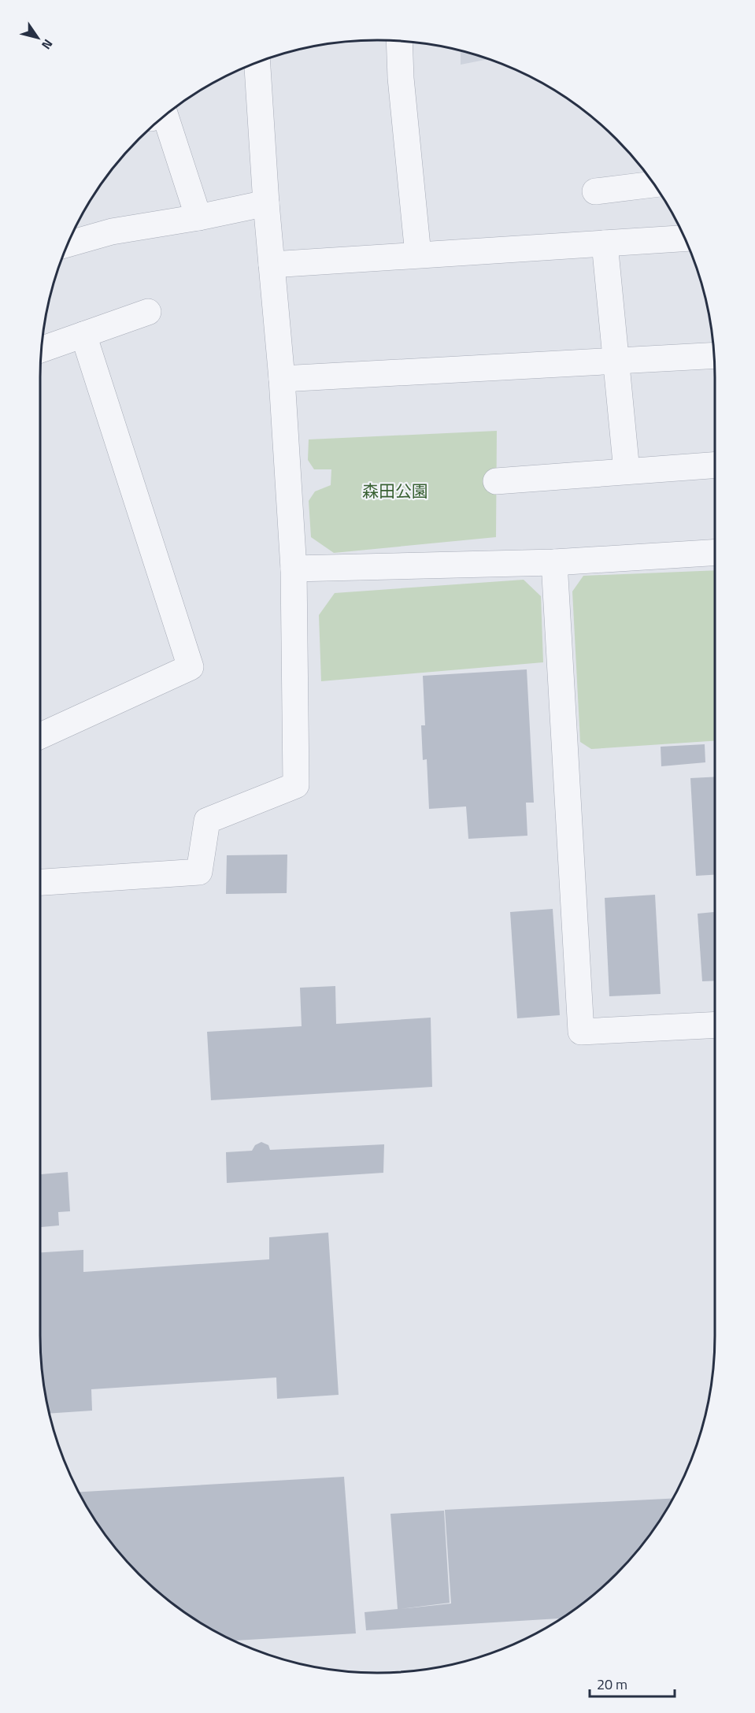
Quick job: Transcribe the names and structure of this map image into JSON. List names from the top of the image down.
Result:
{
  "parks": ["森田公園"],
  "scale_bar": "20 m",
  "north": "bottom right"
}
